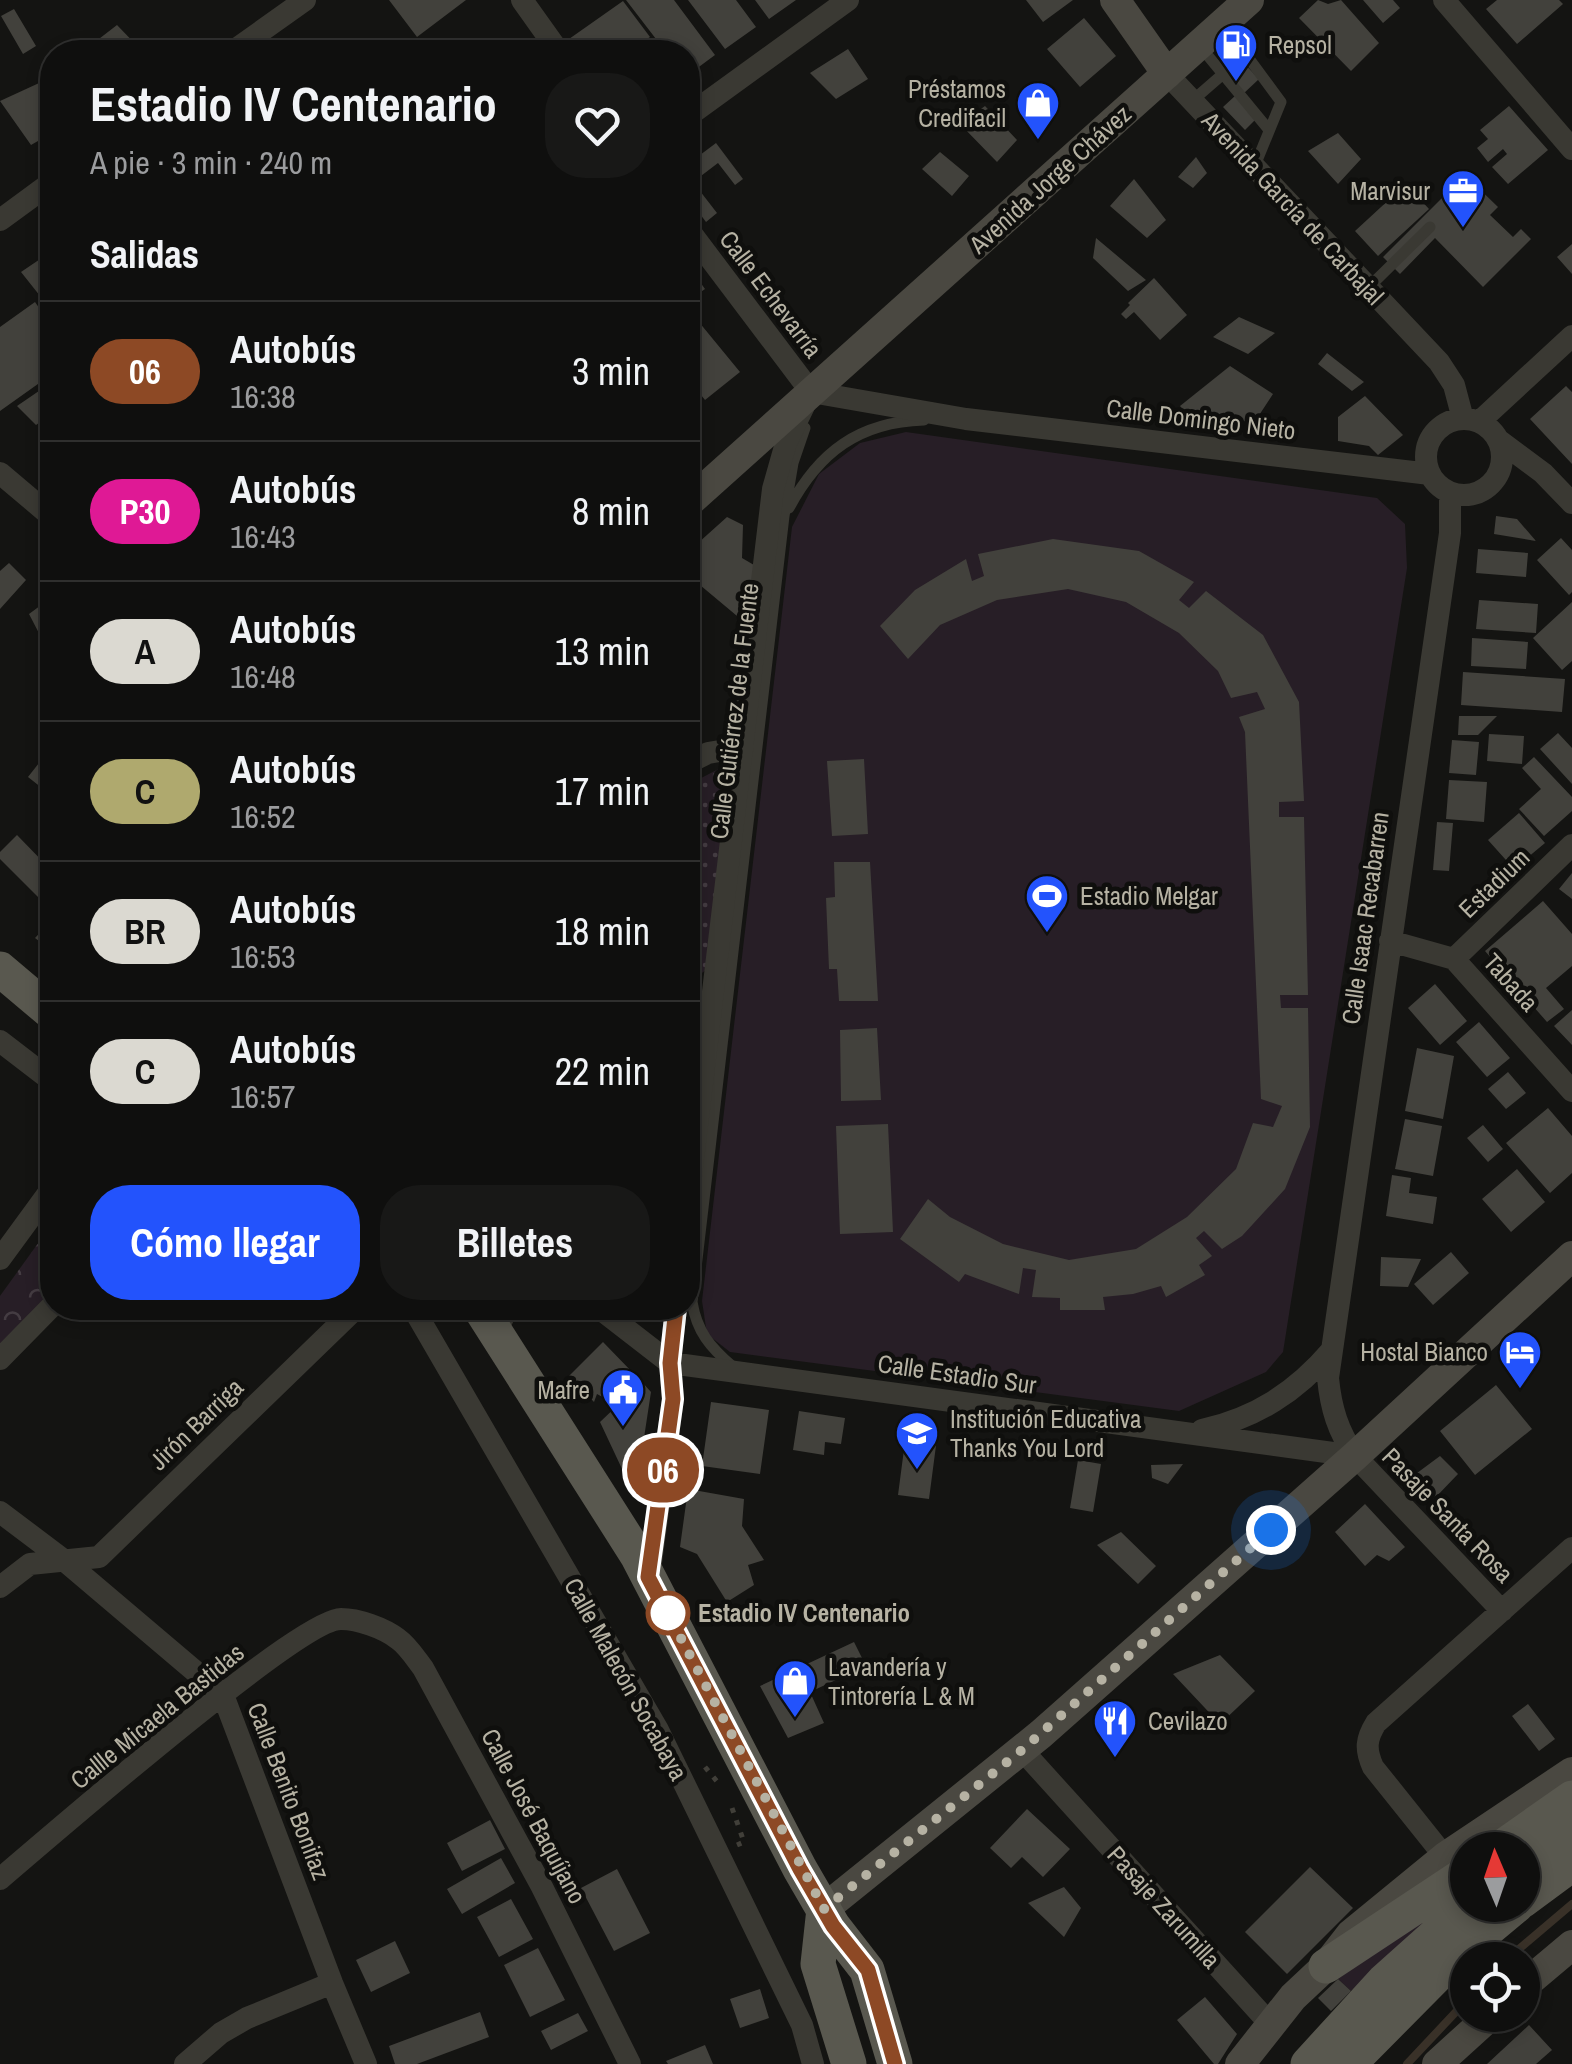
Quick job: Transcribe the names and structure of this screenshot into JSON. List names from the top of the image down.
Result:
{
  "streets": {
    "main road": ["Avenida Jorge Chávez", "Avenida García de Carbajal", "Pasaje Zarumilla"],
    "street": [
      "Calle Echevarría",
      "Calle Domingo Nieto",
      "Calle Gutiérrez de la Fuente",
      "Estadium",
      "Calle Isaac Recabarren",
      "Tabada",
      "Calle Estadio Sur",
      "Jirón Barriga",
      "Pasaje Santa Rosa",
      "Calle Malecón Socabaya",
      "Callle Micaela Bastidas",
      "Calle Benito Bonifaz",
      "Calle José Baquíjano"
    ]
  },
  "crossings": [
    ["Avenida Jorge Chávez", "Avenida García de Carbajal"],
    ["Avenida Jorge Chávez", "Calle Echevarría"],
    ["Avenida Jorge Chávez", "Calle Domingo Nieto"],
    ["Avenida Jorge Chávez", "Calle Gutiérrez de la Fuente"],
    ["Avenida García de Carbajal", "Calle Domingo Nieto"],
    ["Avenida García de Carbajal", "Calle Isaac Recabarren"],
    ["Calle Echevarría", "Calle Domingo Nieto"],
    ["Calle Echevarría", "Calle Gutiérrez de la Fuente"],
    ["Calle Domingo Nieto", "Calle Gutiérrez de la Fuente"],
    ["Calle Domingo Nieto", "Calle Isaac Recabarren"],
    ["Calle Gutiérrez de la Fuente", "Calle Estadio Sur"],
    ["Estadium", "Tabada"],
    ["Calle Isaac Recabarren", "Tabada"],
    ["Calle Isaac Recabarren", "Calle Estadio Sur"],
    ["Calle Isaac Recabarren", "Pasaje Santa Rosa"],
    ["Calle Estadio Sur", "Pasaje Santa Rosa"],
    ["Jirón Barriga", "Calle Benito Bonifaz"],
    ["Callle Micaela Bastidas", "Calle Benito Bonifaz"],
    ["Callle Micaela Bastidas", "Calle José Baquíjano"]
  ],
  "places": {
    "fuel station": ["Repsol"],
    "shop": ["Préstamos Credifacil", "Lavandería y Tintorería L & M"],
    "office": ["Marvisur"],
    "sports": ["Estadio Melgar"],
    "hotel": ["Hostal Bianco"],
    "public building": ["Mafre"],
    "school or university": ["Institución Educativa Thanks You Lord"],
    "other": ["Estadio IV Centenario"],
    "restaurant": ["Cevilazo"]
  },
  "lines": ["bus line 06"],
  "north": "top",
  "page": {
    "on_map": "06",
    "heading": [
      ["Estadio IV Centenario", "A pie · 3 min · 240 m"],
      "Salidas"
    ],
    "list": [
      {
        "mark": "06",
        "name": "Autobús",
        "note": "16:38",
        "value": "3 min"
      },
      {
        "mark": "P30",
        "name": "Autobús",
        "note": "16:43",
        "value": "8 min"
      },
      {
        "mark": "A",
        "name": "Autobús",
        "note": "16:48",
        "value": "13 min"
      },
      {
        "mark": "C",
        "name": "Autobús",
        "note": "16:52",
        "value": "17 min"
      },
      {
        "mark": "BR",
        "name": "Autobús",
        "note": "16:53",
        "value": "18 min"
      },
      {
        "mark": "C",
        "name": "Autobús",
        "note": "16:57",
        "value": "22 min"
      }
    ],
    "buttons": ["Cómo llegar", "Billetes"]
  }
}
